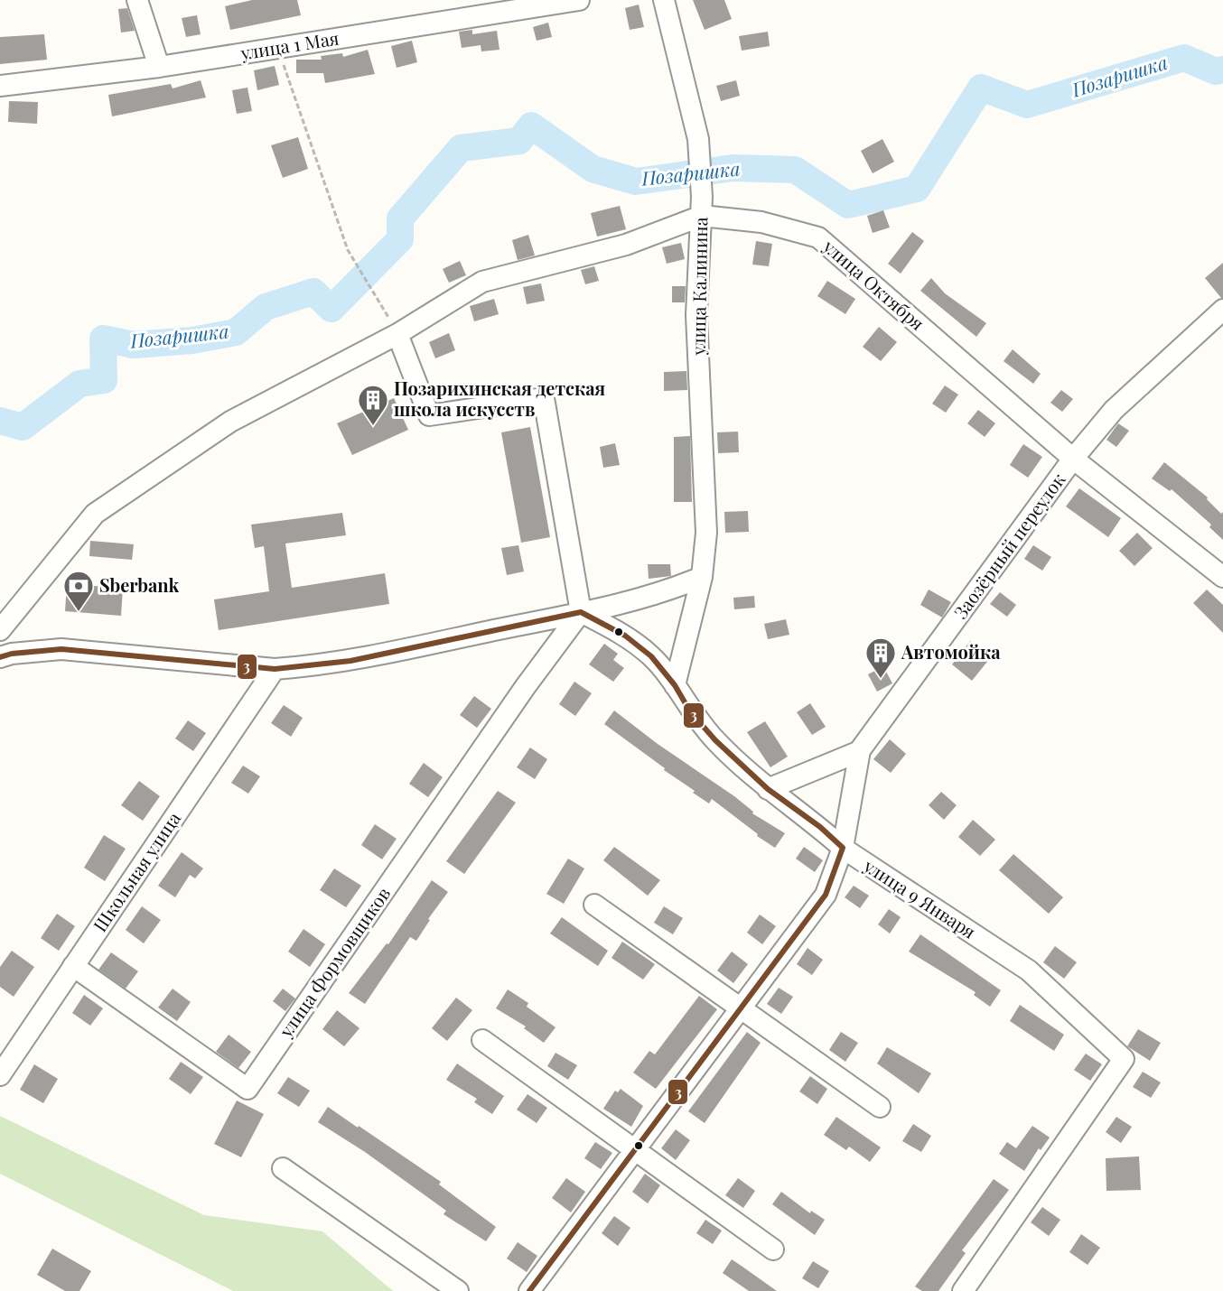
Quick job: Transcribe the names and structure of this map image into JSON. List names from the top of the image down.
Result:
{
  "streets": {
    "street": [
      "улица 1 Мая",
      "улица Октября",
      "улица Калинина",
      "Заозёрный переулок",
      "Школьная улица",
      "улица 9 Января",
      "улица Формовщиков"
    ]
  },
  "crossings": [
    ["улица Октября", "улица Калинина"],
    ["улица Октября", "Заозёрный переулок"],
    ["улица Калинина", "улица 9 Января"],
    ["Заозёрный переулок", "улица 9 Января"],
    ["Школьная улица", "улица Формовщиков"],
    ["улица 9 Января", "улица Формовщиков"]
  ],
  "water": ["Позаришка"],
  "places": {
    "building": ["Позарихинская детская школа искусств", "Автомойка"],
    "bank": ["Sberbank"]
  },
  "lines": ["transit line 3"]
}
